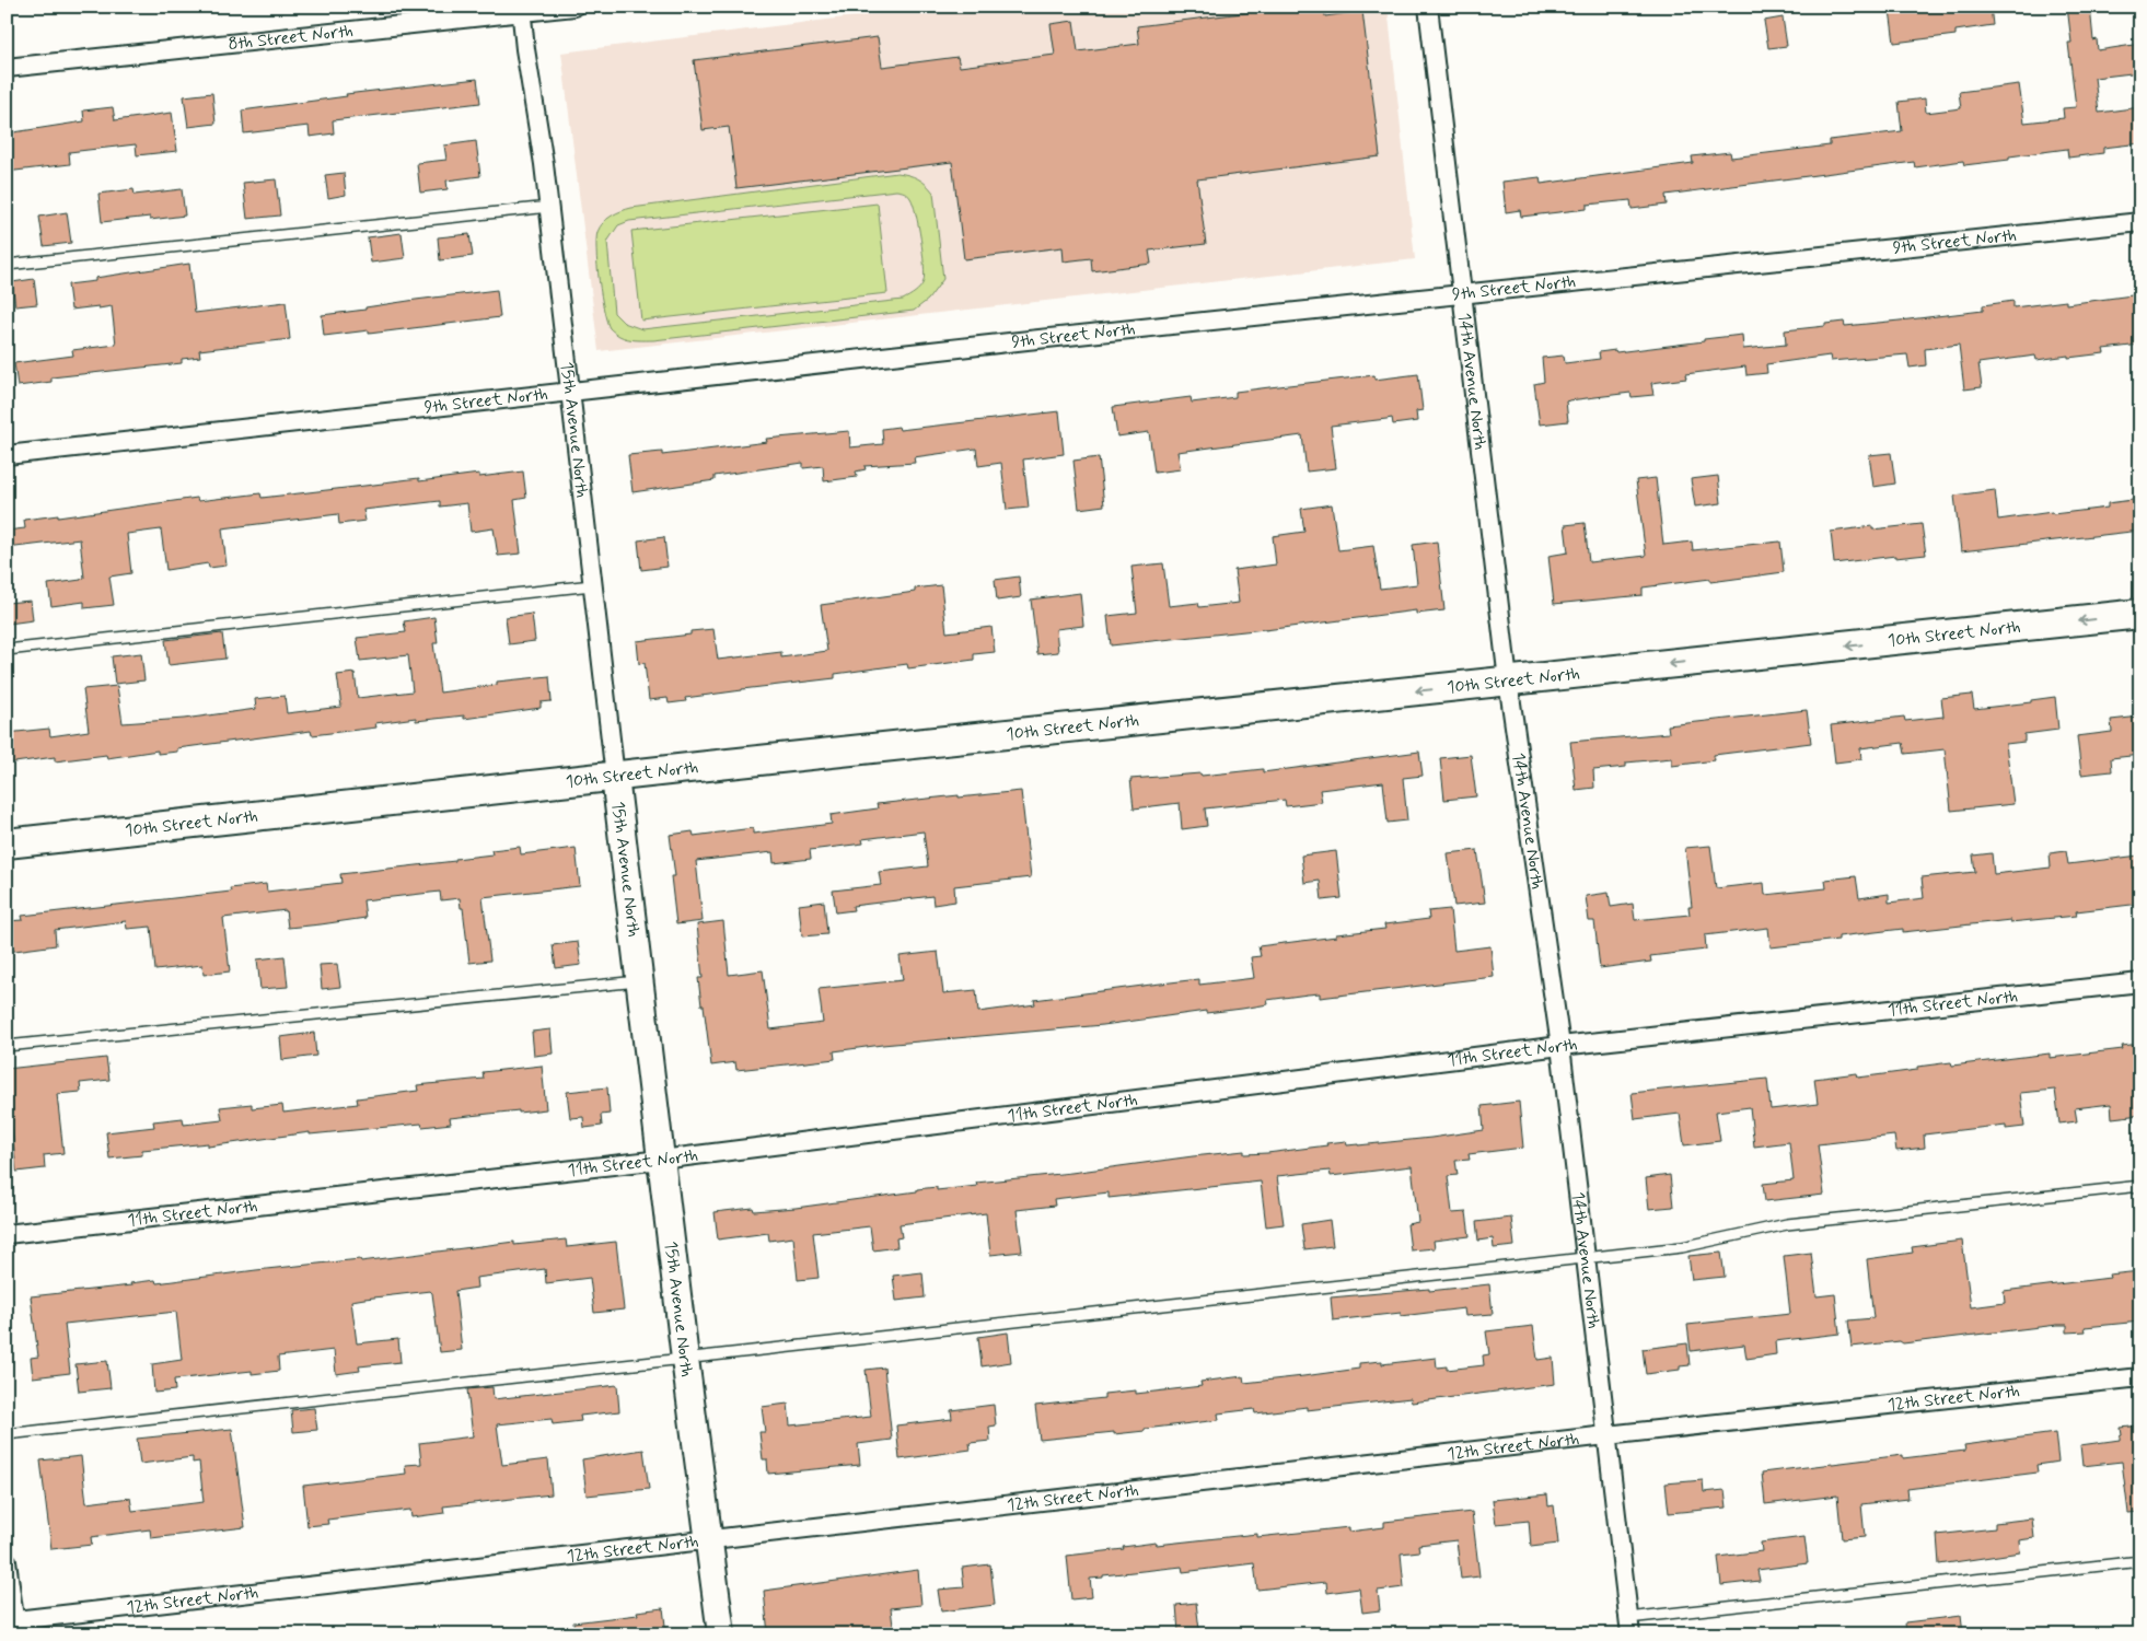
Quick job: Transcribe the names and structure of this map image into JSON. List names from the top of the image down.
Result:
{
  "streets": {
    "main road": ["10th Street North"],
    "street": [
      "8th Street North",
      "9th Street North",
      "14th Avenue North",
      "15th Avenue North",
      "11th Street North",
      "12th Street North"
    ]
  },
  "crossings": [
    ["8th Street North", "15th Avenue North"],
    ["9th Street North", "14th Avenue North"],
    ["9th Street North", "15th Avenue North"],
    ["14th Avenue North", "10th Street North"],
    ["14th Avenue North", "11th Street North"],
    ["14th Avenue North", "12th Street North"],
    ["15th Avenue North", "10th Street North"],
    ["15th Avenue North", "11th Street North"],
    ["15th Avenue North", "12th Street North"]
  ],
  "one_way": ["10th Street North"]
}
